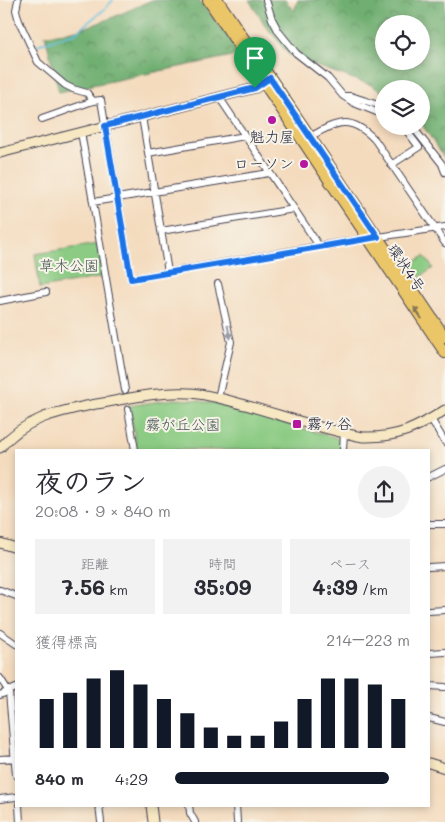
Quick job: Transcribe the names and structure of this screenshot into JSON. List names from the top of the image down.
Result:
{
  "streets": {
    "main road": ["環状4号"]
  },
  "parks": ["草木公園", "霧が丘公園"],
  "places": {
    "other": ["魁力屋", "ローソン"],
    "transit": ["霧ヶ谷"]
  },
  "page": {
    "heading": ["夜のラン", "20:08 · 9 × 840 m"],
    "stats": [
      ["距離", "7.56 km"],
      ["時間", "35:09"],
      ["ペース", "4:39 /km"]
    ],
    "chart": ["獲得標高", "214–223 m"],
    "list": [
      {
        "name": "840 m",
        "note": "4:29"
      }
    ]
  }
}
